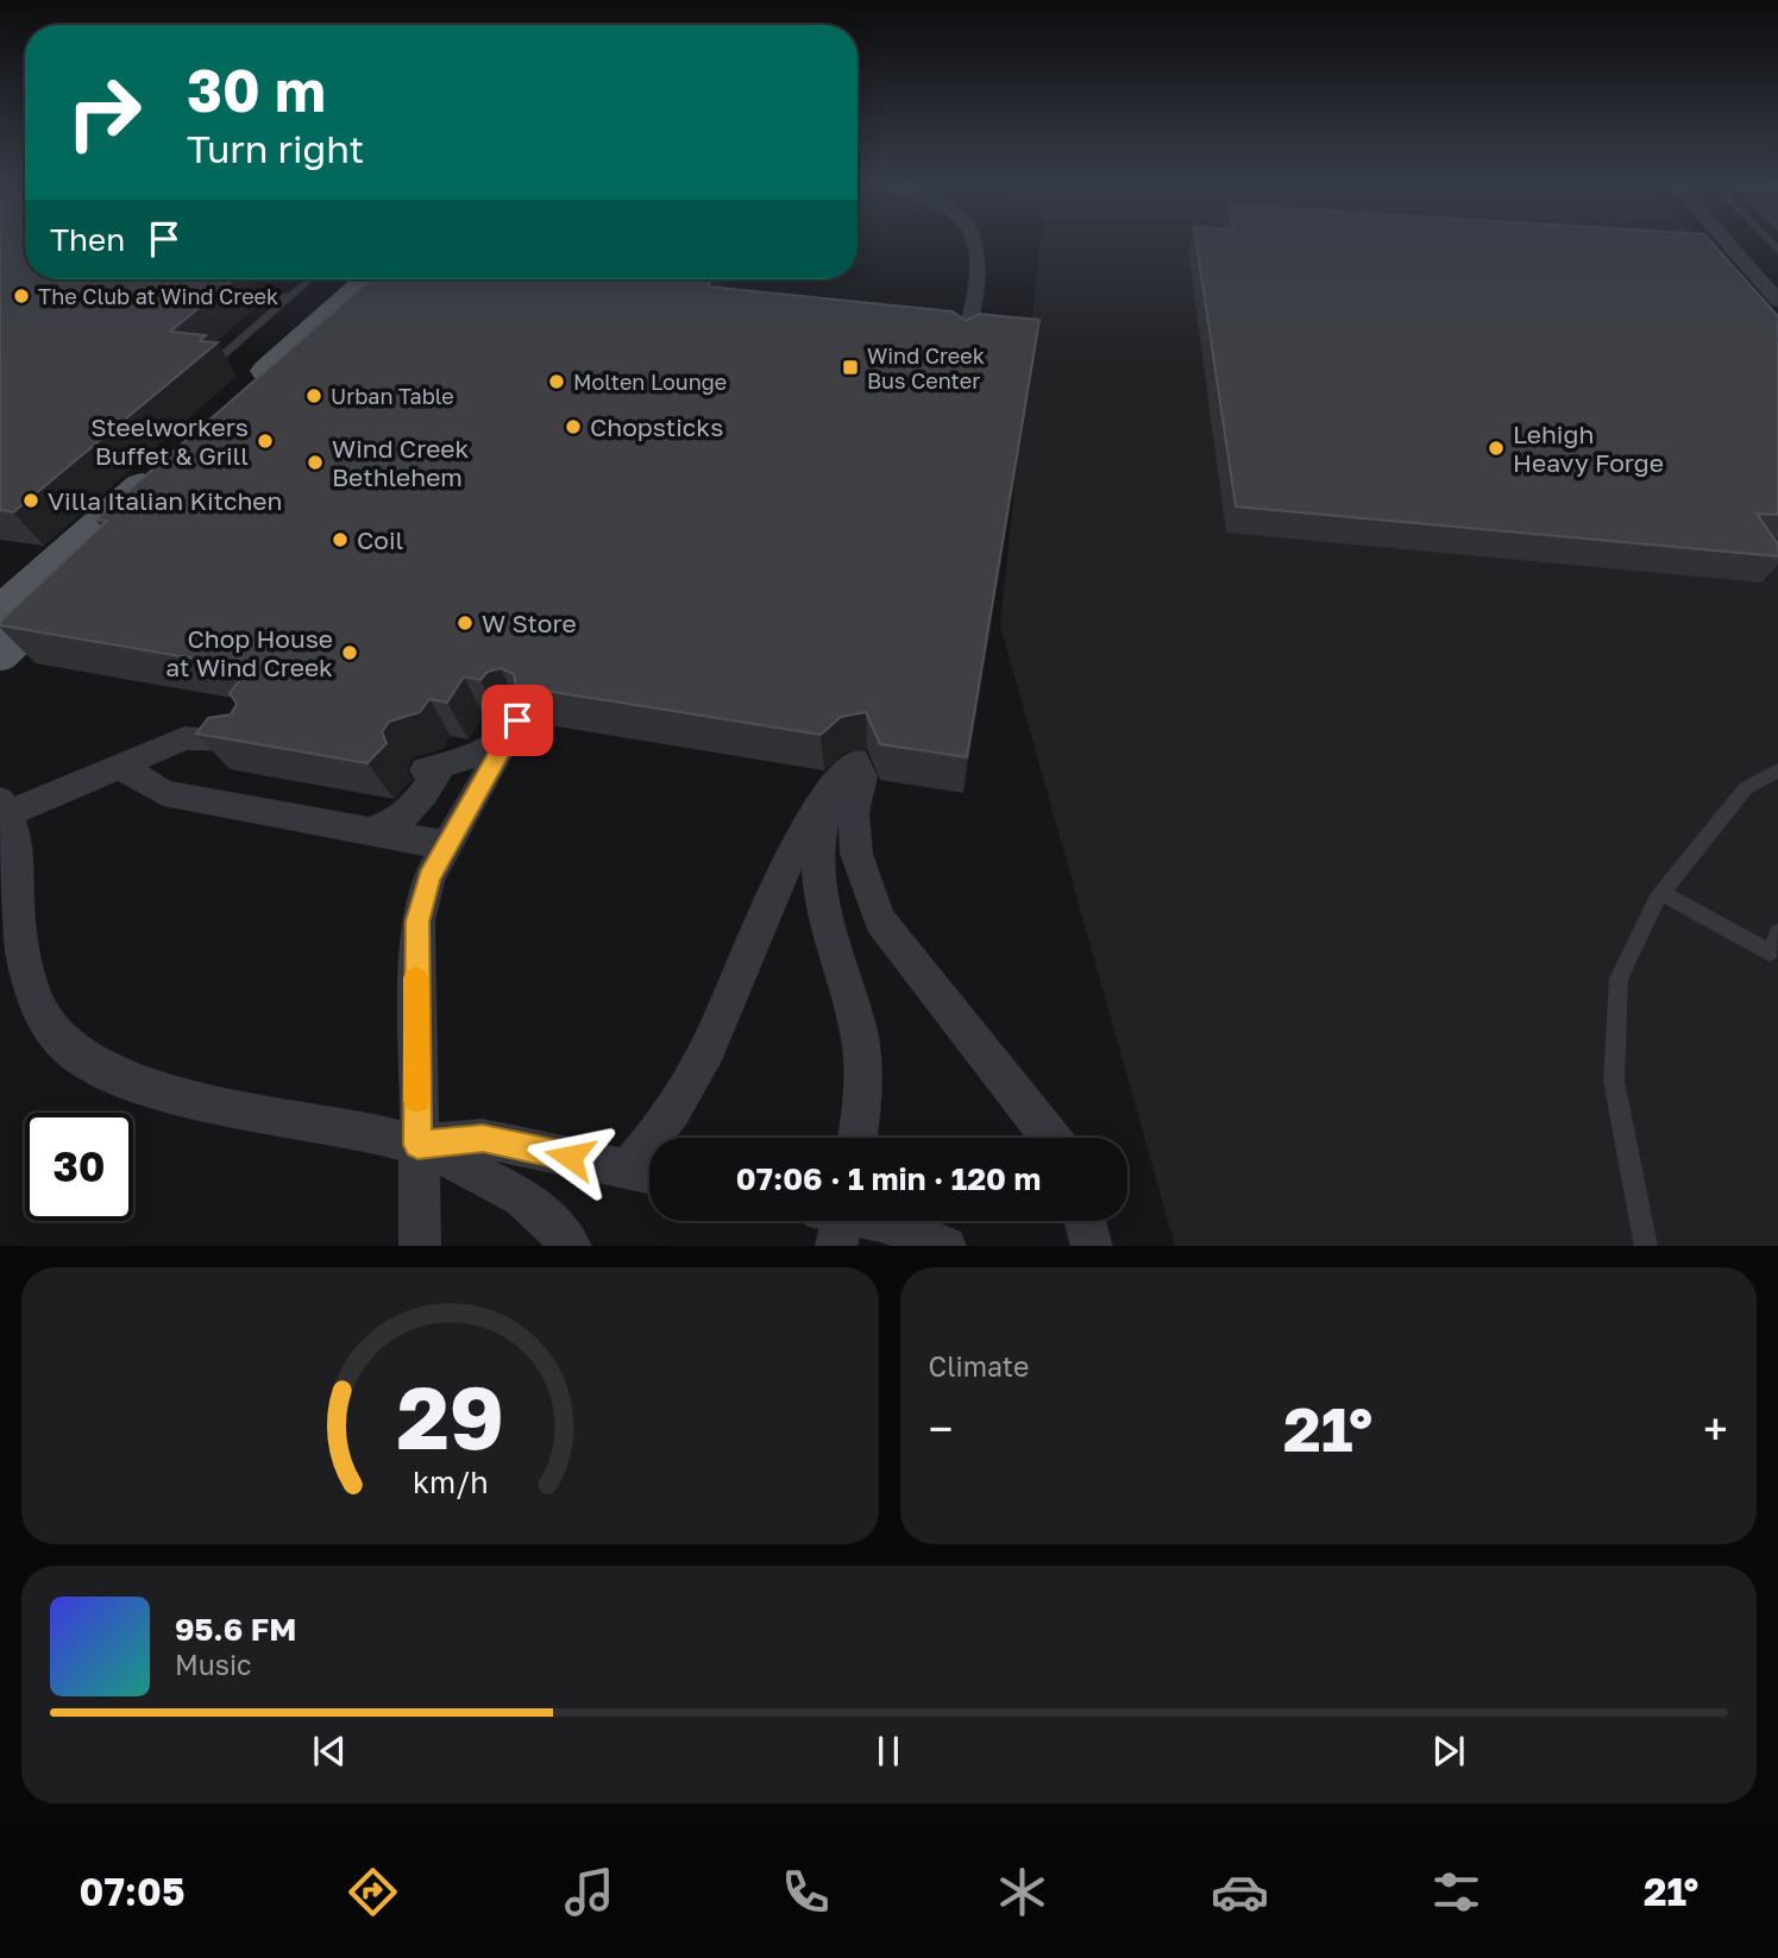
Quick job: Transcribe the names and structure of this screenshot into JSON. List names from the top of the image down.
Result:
{
  "places": {
    "other": [
      "The Club at Wind Creek",
      "Molten Lounge",
      "Urban Table",
      "Chopsticks",
      "Steelworkers Buffet & Grill",
      "Lehigh Heavy Forge",
      "Wind Creek Bethlehem",
      "Villa Italian Kitchen",
      "Coil",
      "W Store",
      "Chop House at Wind Creek"
    ],
    "transit": ["Wind Creek Bus Center"]
  },
  "page": {
    "turn": ["30 m", "Turn right"],
    "then": "Then",
    "limit": "30",
    "trip": "07:06 · 1 min · 120 m",
    "tile": "Climate",
    "heat": ["−", "21°", "+"],
    "song": ["95.6 FM", "Music"],
    "tabs": ["07:05", "21°"],
    "gauge": ["29", "km/h"]
  }
}
